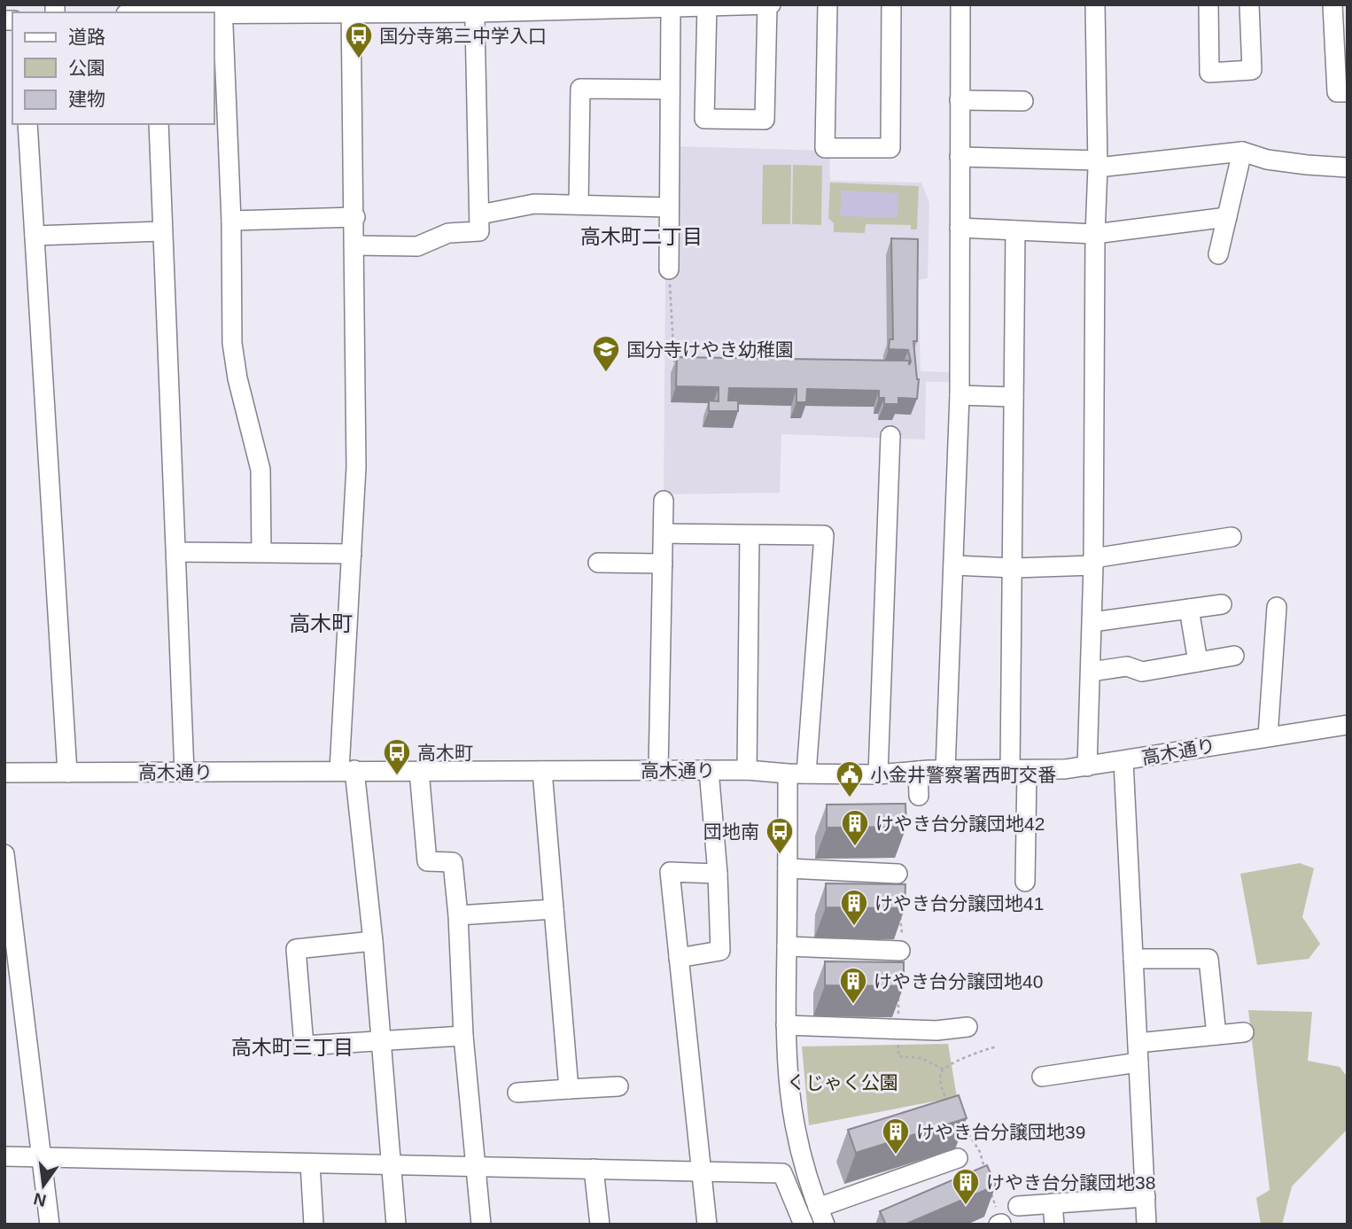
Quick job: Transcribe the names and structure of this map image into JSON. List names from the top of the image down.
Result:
{
  "streets": {
    "street": ["高木通り"]
  },
  "districts": ["高木町二丁目", "高木町", "高木町三丁目"],
  "parks": ["くじゃく公園"],
  "places": {
    "bus stop": ["国分寺第三中学入口", "高木町", "団地南"],
    "school or university": ["国分寺けやき幼稚園"],
    "public building": ["小金井警察署西町交番"],
    "building": [
      "けやき台分譲団地42",
      "けやき台分譲団地41",
      "けやき台分譲団地40",
      "けやき台分譲団地39",
      "けやき台分譲団地38"
    ]
  },
  "legend": ["道路", "公園", "建物"],
  "north": "bottom"
}
